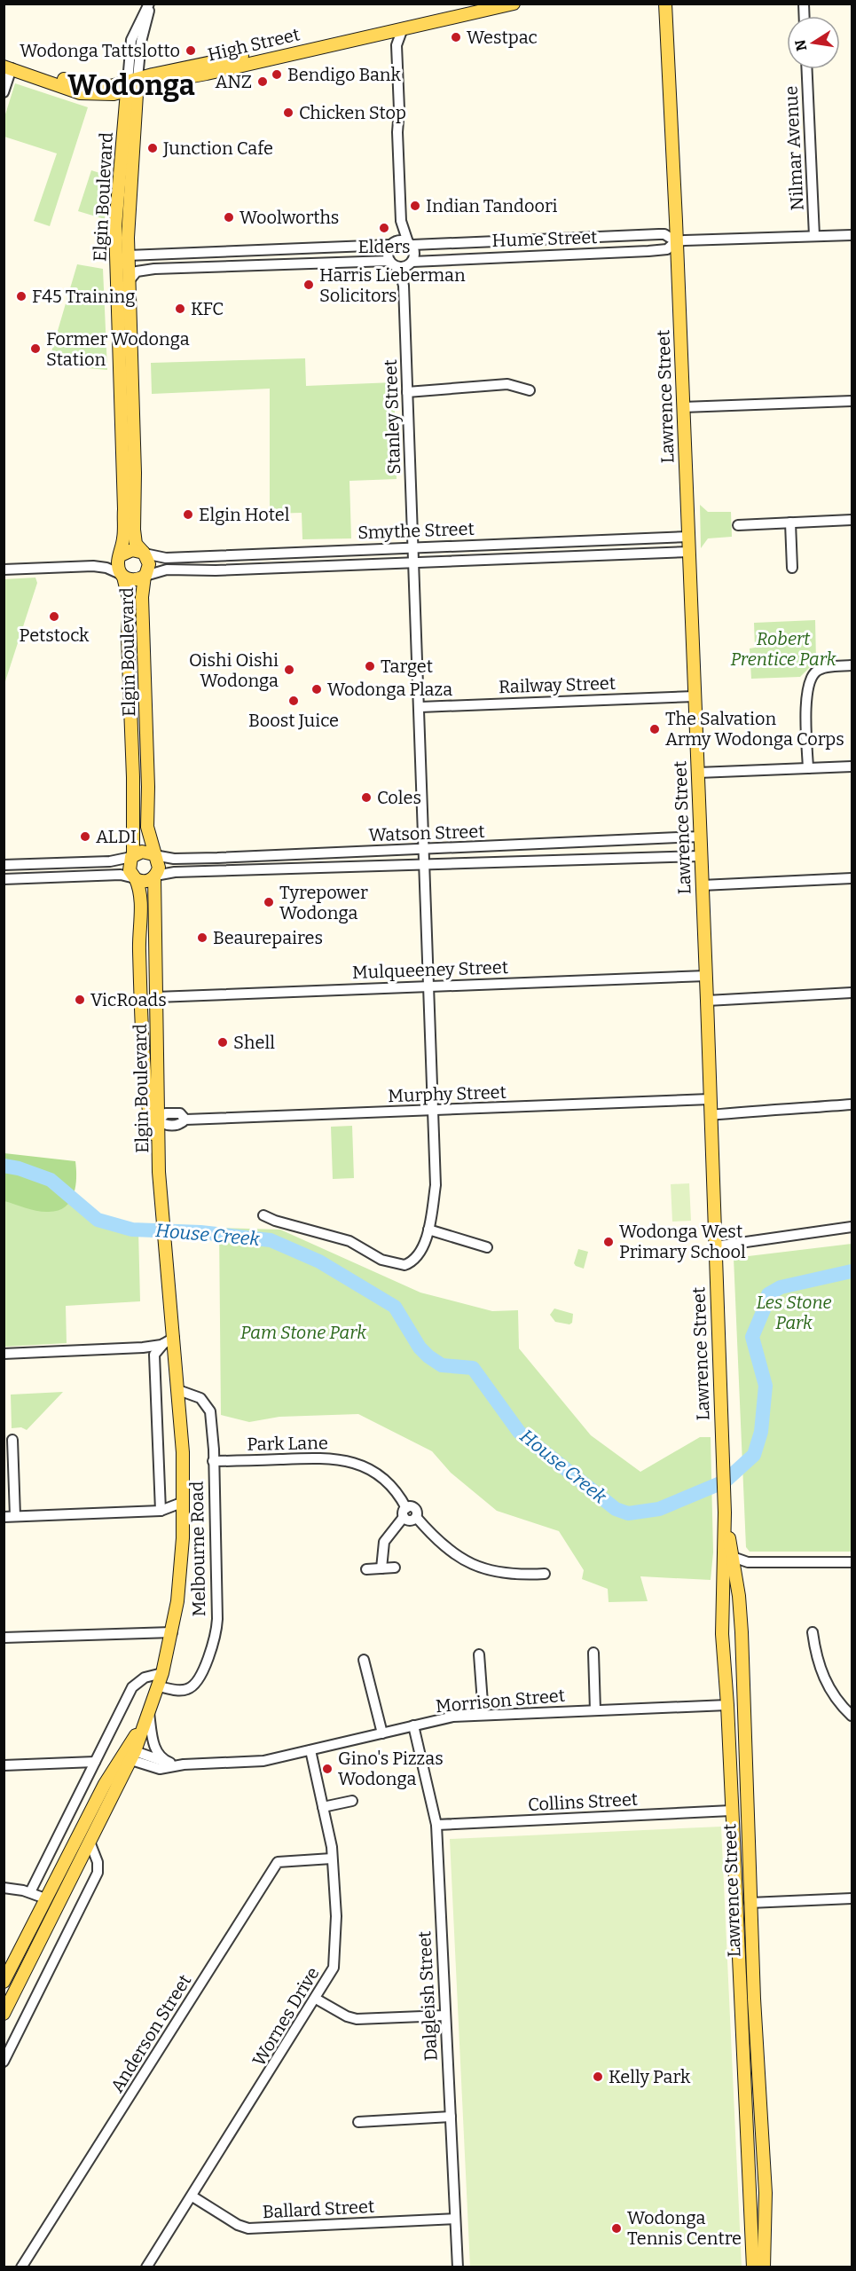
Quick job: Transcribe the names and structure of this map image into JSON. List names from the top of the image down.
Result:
{
  "streets": {
    "main road": [
      "High Street",
      "Elgin Boulevard",
      "Lawrence Street",
      "Melbourne Road"
    ],
    "street": [
      "Nilmar Avenue",
      "Hume Street",
      "Stanley Street",
      "Smythe Street",
      "Railway Street",
      "Watson Street",
      "Mulqueeney Street",
      "Murphy Street",
      "Park Lane",
      "Morrison Street",
      "Collins Street",
      "Dalgleish Street",
      "Wornes Drive",
      "Anderson Street",
      "Ballard Street"
    ]
  },
  "crossings": [
    ["High Street", "Elgin Boulevard"],
    ["Nilmar Avenue", "Hume Street"],
    ["Elgin Boulevard", "Smythe Street"],
    ["Elgin Boulevard", "Watson Street"],
    ["Elgin Boulevard", "Mulqueeney Street"],
    ["Elgin Boulevard", "Murphy Street"],
    ["Elgin Boulevard", "Melbourne Road"],
    ["Hume Street", "Lawrence Street"],
    ["Hume Street", "Stanley Street"],
    ["Lawrence Street", "Smythe Street"],
    ["Lawrence Street", "Railway Street"],
    ["Lawrence Street", "Watson Street"],
    ["Lawrence Street", "Mulqueeney Street"],
    ["Lawrence Street", "Murphy Street"],
    ["Lawrence Street", "Morrison Street"],
    ["Lawrence Street", "Collins Street"],
    ["Stanley Street", "Smythe Street"],
    ["Park Lane", "Melbourne Road"],
    ["Melbourne Road", "Morrison Street"],
    ["Morrison Street", "Dalgleish Street"],
    ["Morrison Street", "Wornes Drive"],
    ["Collins Street", "Dalgleish Street"],
    ["Dalgleish Street", "Ballard Street"],
    ["Wornes Drive", "Anderson Street"],
    ["Wornes Drive", "Ballard Street"]
  ],
  "districts": ["Wodonga"],
  "water": ["House Creek"],
  "parks": ["Robert Prentice Park", "Les Stone Park", "Pam Stone Park"],
  "places": [
    "Westpac",
    "Wodonga Tattslotto",
    "Bendigo Bank",
    "ANZ",
    "Chicken Stop",
    "Junction Cafe",
    "Indian Tandoori",
    "Woolworths",
    "Elders",
    "Harris Lieberman Solicitors",
    "F45 Training",
    "KFC",
    "Former Wodonga Station",
    "Elgin Hotel",
    "Petstock",
    "Target",
    "Oishi Oishi Wodonga",
    "Wodonga Plaza",
    "Boost Juice",
    "The Salvation Army Wodonga Corps",
    "Coles",
    "ALDI",
    "Tyrepower Wodonga",
    "Beaurepaires",
    "VicRoads",
    "Shell",
    "Wodonga West Primary School",
    "Gino's Pizzas Wodonga",
    "Kelly Park",
    "Wodonga Tennis Centre"
  ],
  "north": "left"
}
